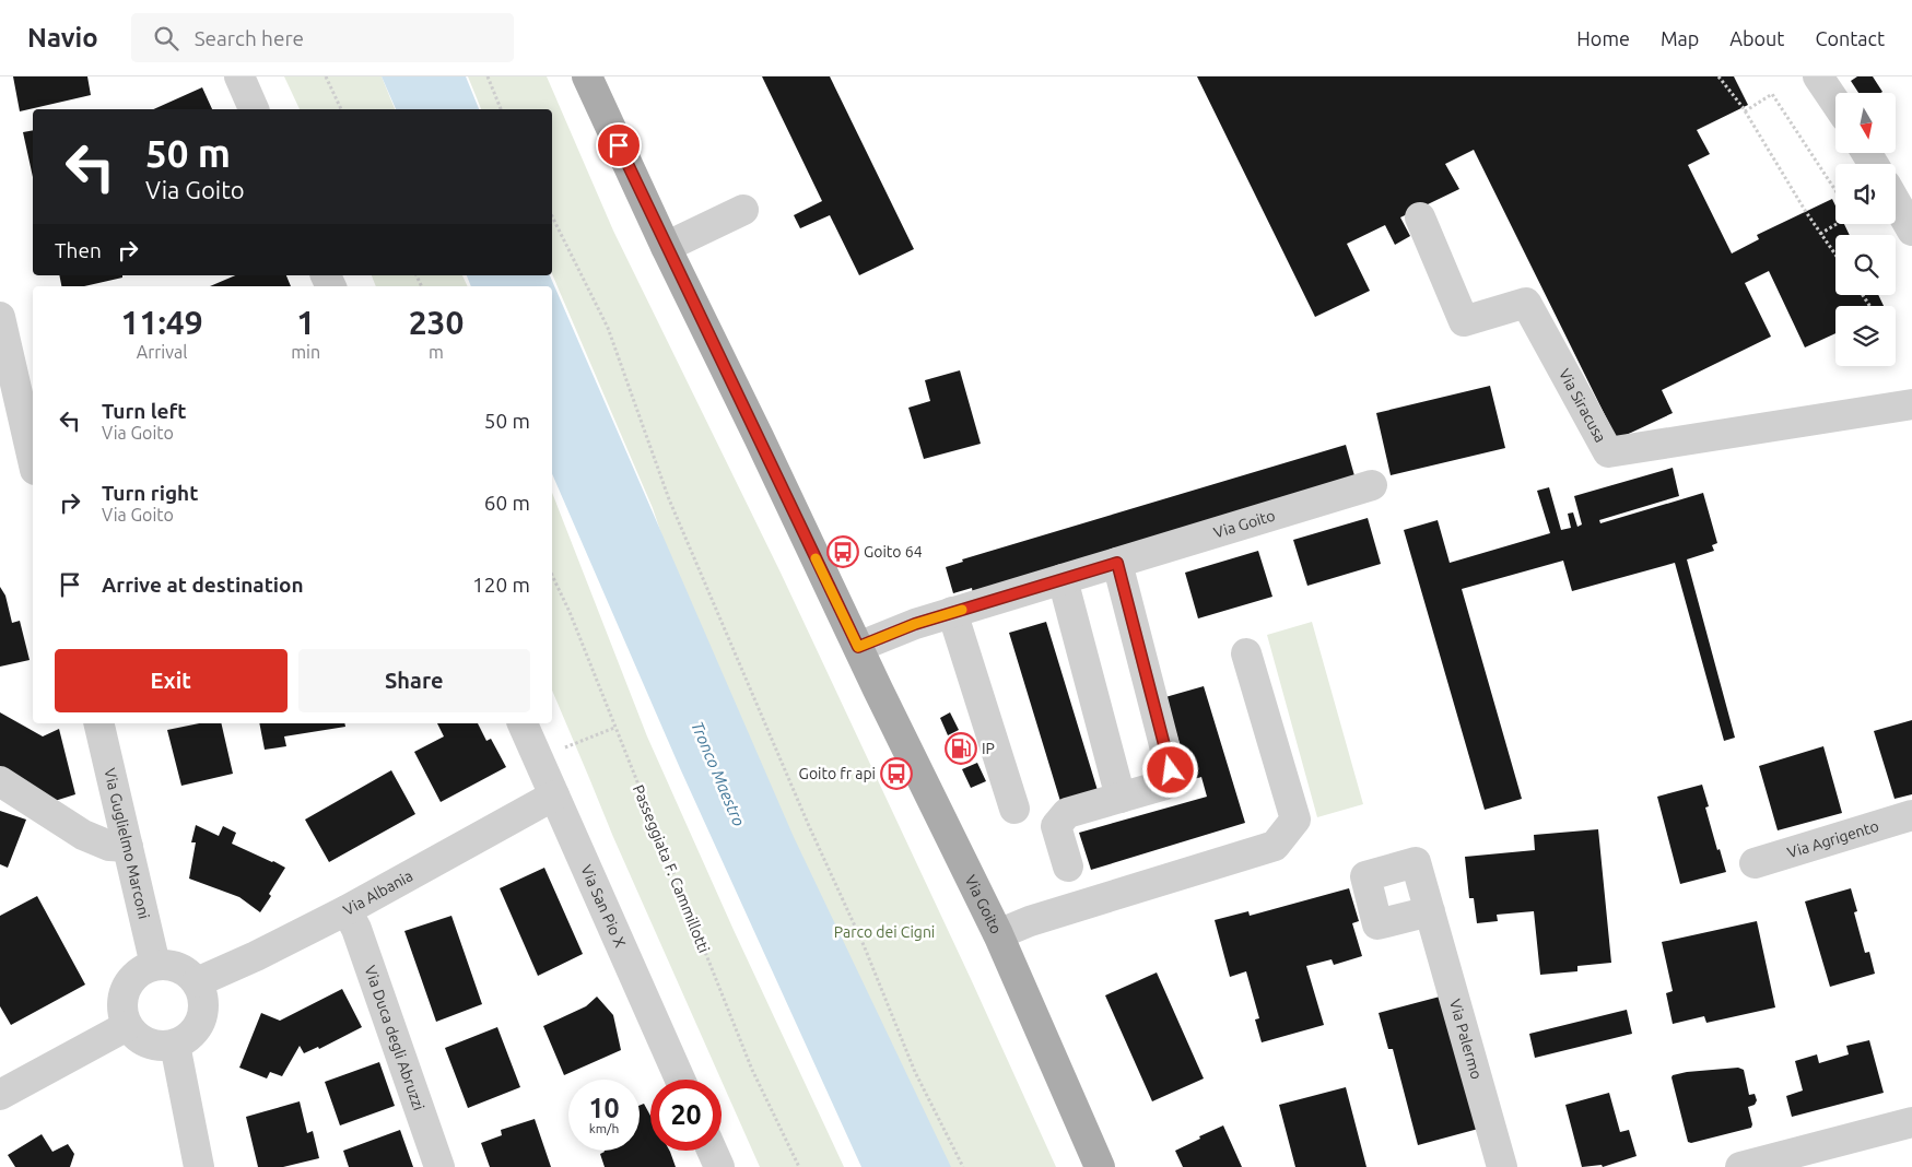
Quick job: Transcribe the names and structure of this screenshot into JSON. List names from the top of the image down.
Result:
{
  "streets": {
    "main road": ["Via Goito"],
    "street": [
      "Via Siracusa",
      "Via Agrigento",
      "Via Guglielmo Marconi",
      "Via Albania",
      "Via San Pio X",
      "Via Duca degli Abruzzi",
      "Via Palermo"
    ],
    "path": ["Passeggiata F. Cammillotti"]
  },
  "crossings": [
    ["Via Guglielmo Marconi", "Via Albania"],
    ["Via Albania", "Via San Pio X"],
    ["Via Albania", "Via Duca degli Abruzzi"]
  ],
  "water": ["Tronco Maestro"],
  "parks": ["Parco dei Cigni"],
  "places": {
    "bus stop": ["Goito 64", "Goito fr api"],
    "fuel station": ["IP"]
  },
  "north": "bottom",
  "page": {
    "header": "Navio",
    "search": "Search here",
    "nav": [
      "Home",
      "Map",
      "About",
      "Contact"
    ],
    "turn": ["50 m", "Via Goito"],
    "then": "Then",
    "eta": [
      "11:49",
      "Arrival",
      "1",
      "min",
      "230",
      "m"
    ],
    "list": [
      {
        "name": "Turn left",
        "note": "Via Goito",
        "value": "50 m"
      },
      {
        "name": "Turn right",
        "note": "Via Goito",
        "value": "60 m"
      },
      {
        "name": "Arrive at destination",
        "value": "120 m"
      }
    ],
    "buttons": ["Exit", "Share"],
    "speed": "10 km/h",
    "limit": "20"
  }
}
